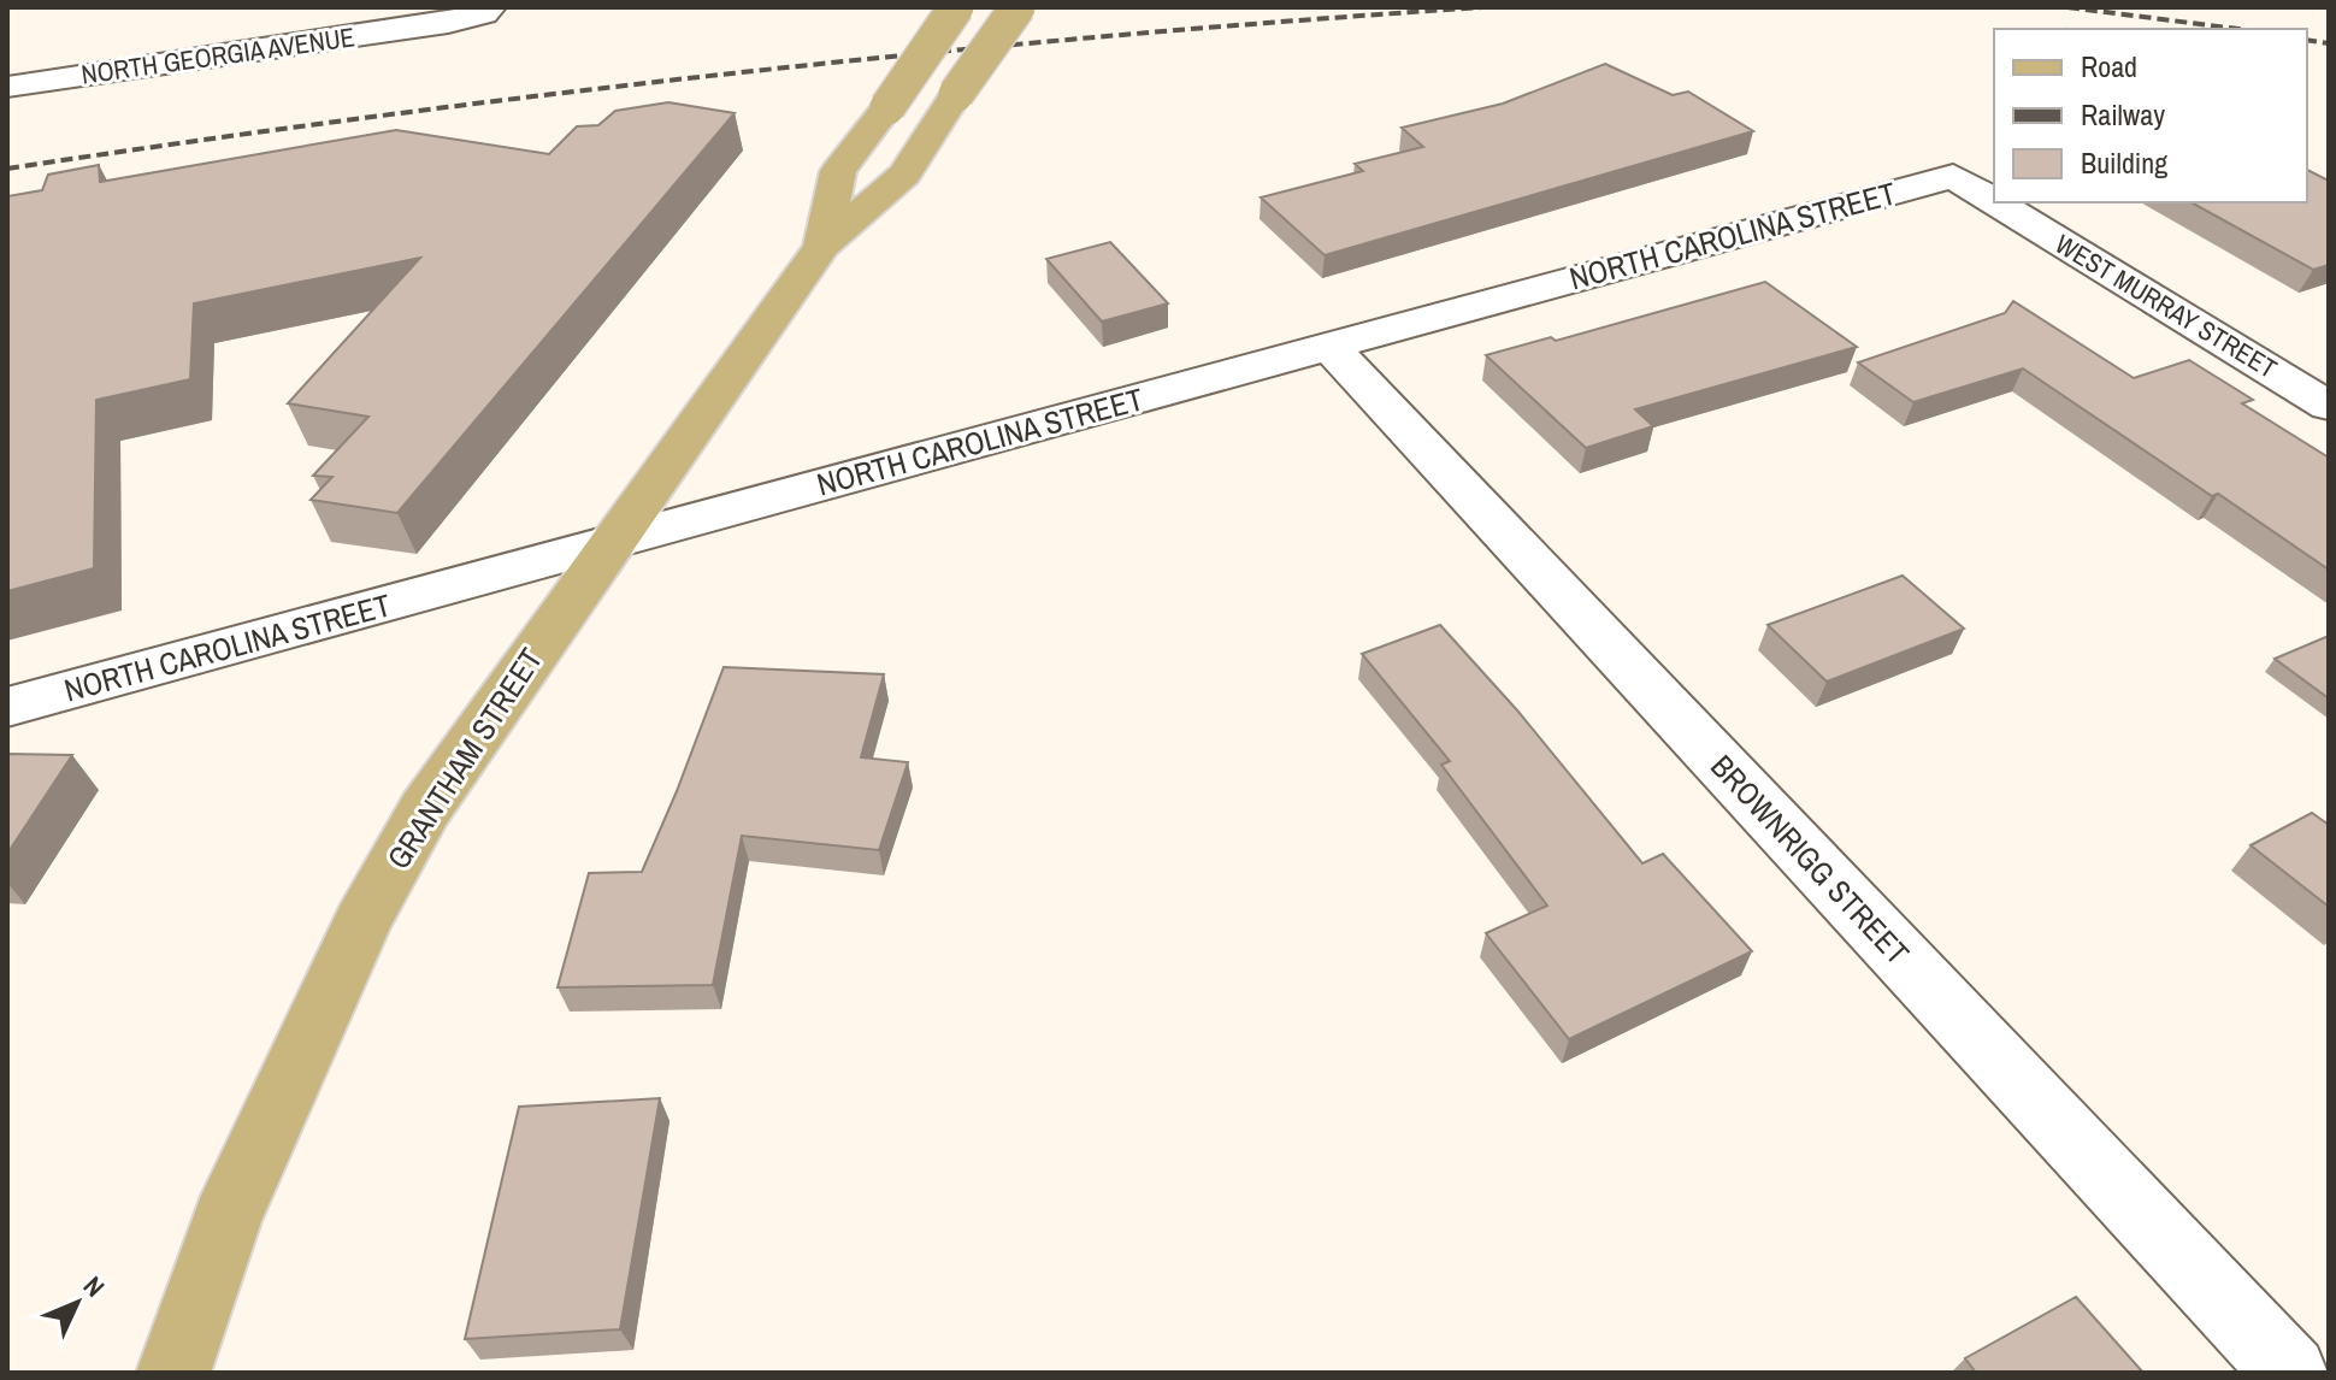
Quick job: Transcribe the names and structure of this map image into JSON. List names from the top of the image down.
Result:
{
  "streets": {
    "main road": ["GRANTHAM STREET"],
    "street": [
      "NORTH GEORGIA AVENUE",
      "NORTH CAROLINA STREET",
      "WEST MURRAY STREET",
      "BROWNRIGG STREET"
    ]
  },
  "crossings": [
    ["NORTH CAROLINA STREET", "WEST MURRAY STREET"],
    ["NORTH CAROLINA STREET", "GRANTHAM STREET"],
    ["NORTH CAROLINA STREET", "BROWNRIGG STREET"]
  ],
  "legend": ["Road", "Railway", "Building"],
  "north": "top right"
}
